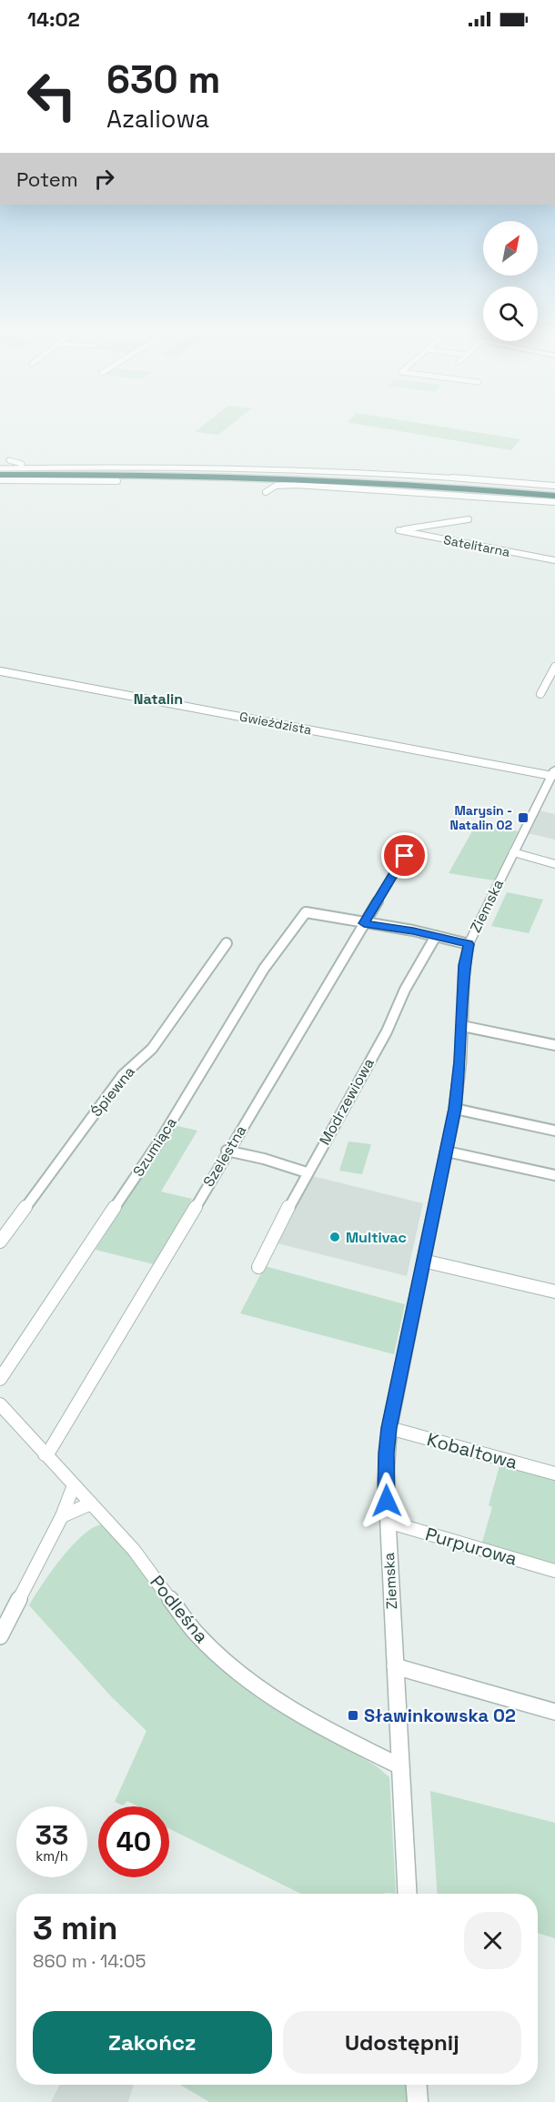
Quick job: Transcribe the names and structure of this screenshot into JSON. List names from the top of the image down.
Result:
{
  "streets": {
    "street": [
      "Satelitarna",
      "Gwieździsta",
      "Ziemska",
      "Śpiewna",
      "Modrzewiowa",
      "Szumiąca",
      "Szelestna",
      "Kobaltowa",
      "Purpurowa",
      "Podleśna"
    ]
  },
  "crossings": [
    ["Gwieździsta", "Ziemska"],
    ["Ziemska", "Kobaltowa"],
    ["Ziemska", "Purpurowa"],
    ["Ziemska", "Podleśna"],
    ["Szumiąca", "Szelestna"],
    ["Szelestna", "Podleśna"]
  ],
  "districts": ["Natalin"],
  "places": {
    "transit": ["Marysin - Natalin 02", "Sławinkowska 02"],
    "other": ["Multivac"]
  },
  "north": "top right",
  "page": {
    "status": "14:02",
    "turn": ["630 m", "Azaliowa"],
    "then": "Potem",
    "speed": "33 km/h",
    "limit": "40",
    "heading": ["3 min", "860 m · 14:05"],
    "buttons": ["Zakończ", "Udostępnij"]
  }
}
